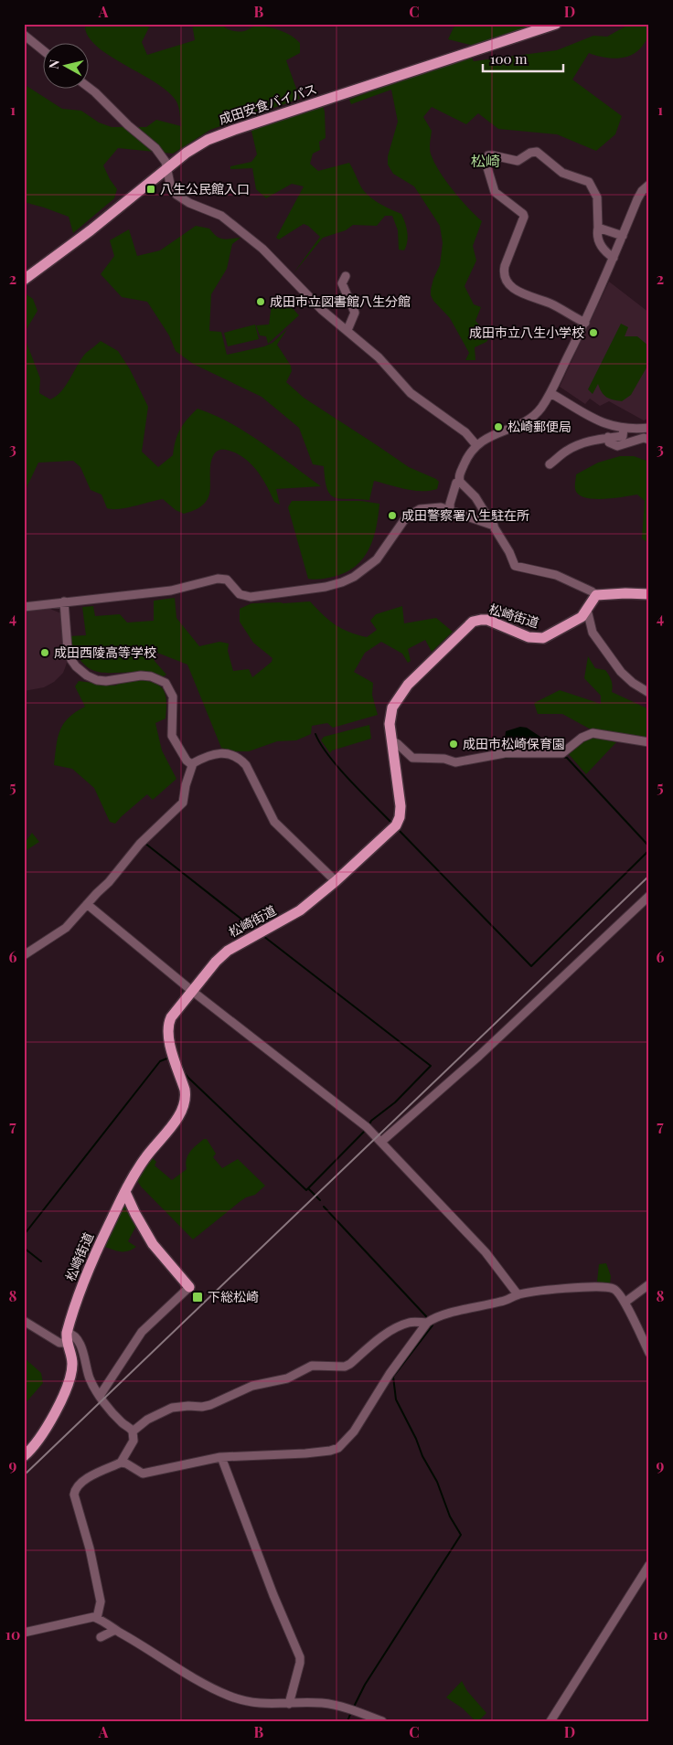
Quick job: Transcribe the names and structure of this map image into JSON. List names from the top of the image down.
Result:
{
  "streets": {
    "main road": ["成田安食バイパス", "松崎街道"]
  },
  "districts": ["松崎"],
  "places": {
    "transit": ["八生公民館入口", "下総松崎"],
    "other": [
      "成田市立図書館八生分館",
      "成田市立八生小学校",
      "松崎郵便局",
      "成田警察署八生駐在所",
      "成田西陵高等学校",
      "成田市松崎保育園"
    ]
  },
  "scale_bar": "100 m",
  "north": "left",
  "grid": {
    "columns": [
      "A",
      "B",
      "C",
      "D"
    ],
    "rows": [
      "1",
      "2",
      "3",
      "4",
      "5",
      "6",
      "7",
      "8",
      "9",
      "10"
    ]
  }
}
